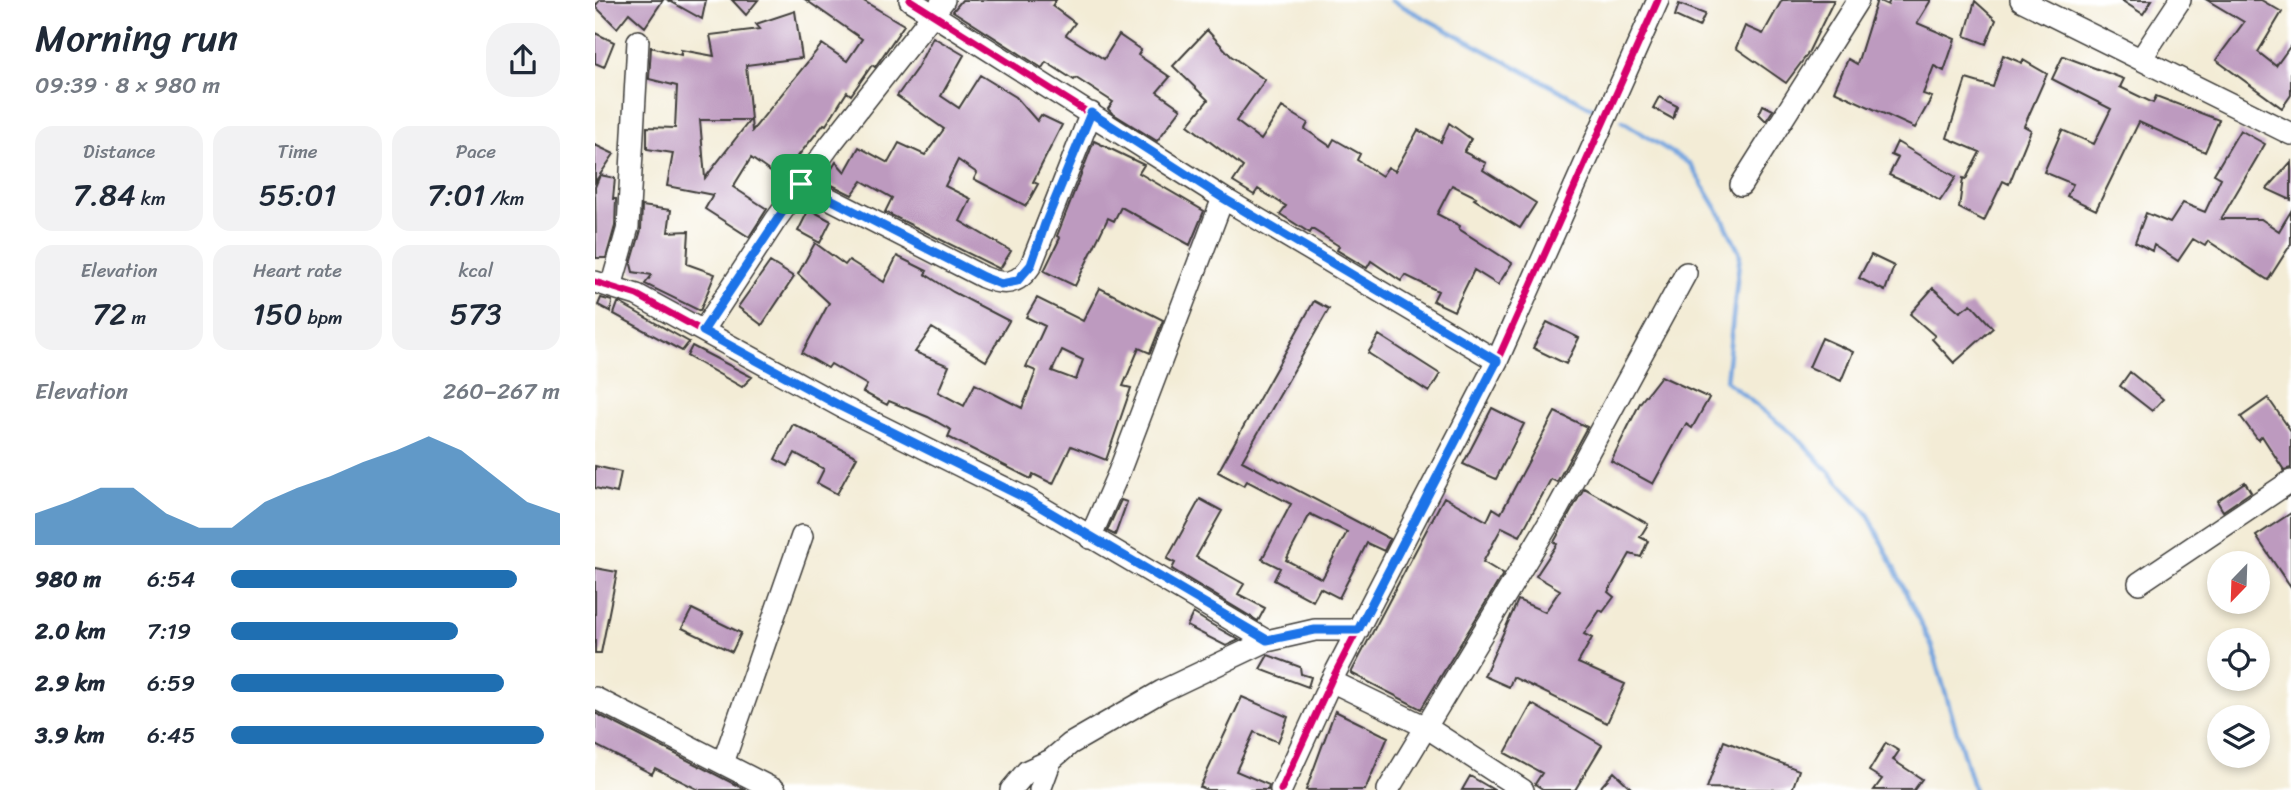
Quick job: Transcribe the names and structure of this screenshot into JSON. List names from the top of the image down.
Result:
{
  "north": "bottom left",
  "page": {
    "heading": ["Morning run", "09:39 · 8 × 980 m"],
    "stats": [
      ["Distance", "7.84 km"],
      ["Time", "55:01"],
      ["Pace", "7:01 /km"],
      ["Elevation", "72 m"],
      ["Heart rate", "150 bpm"],
      ["kcal", "573"]
    ],
    "chart": ["Elevation", "260–267 m"],
    "list": [
      {
        "name": "980 m",
        "note": "6:54"
      },
      {
        "name": "2.0 km",
        "note": "7:19"
      },
      {
        "name": "2.9 km",
        "note": "6:59"
      },
      {
        "name": "3.9 km",
        "note": "6:45"
      }
    ]
  }
}
